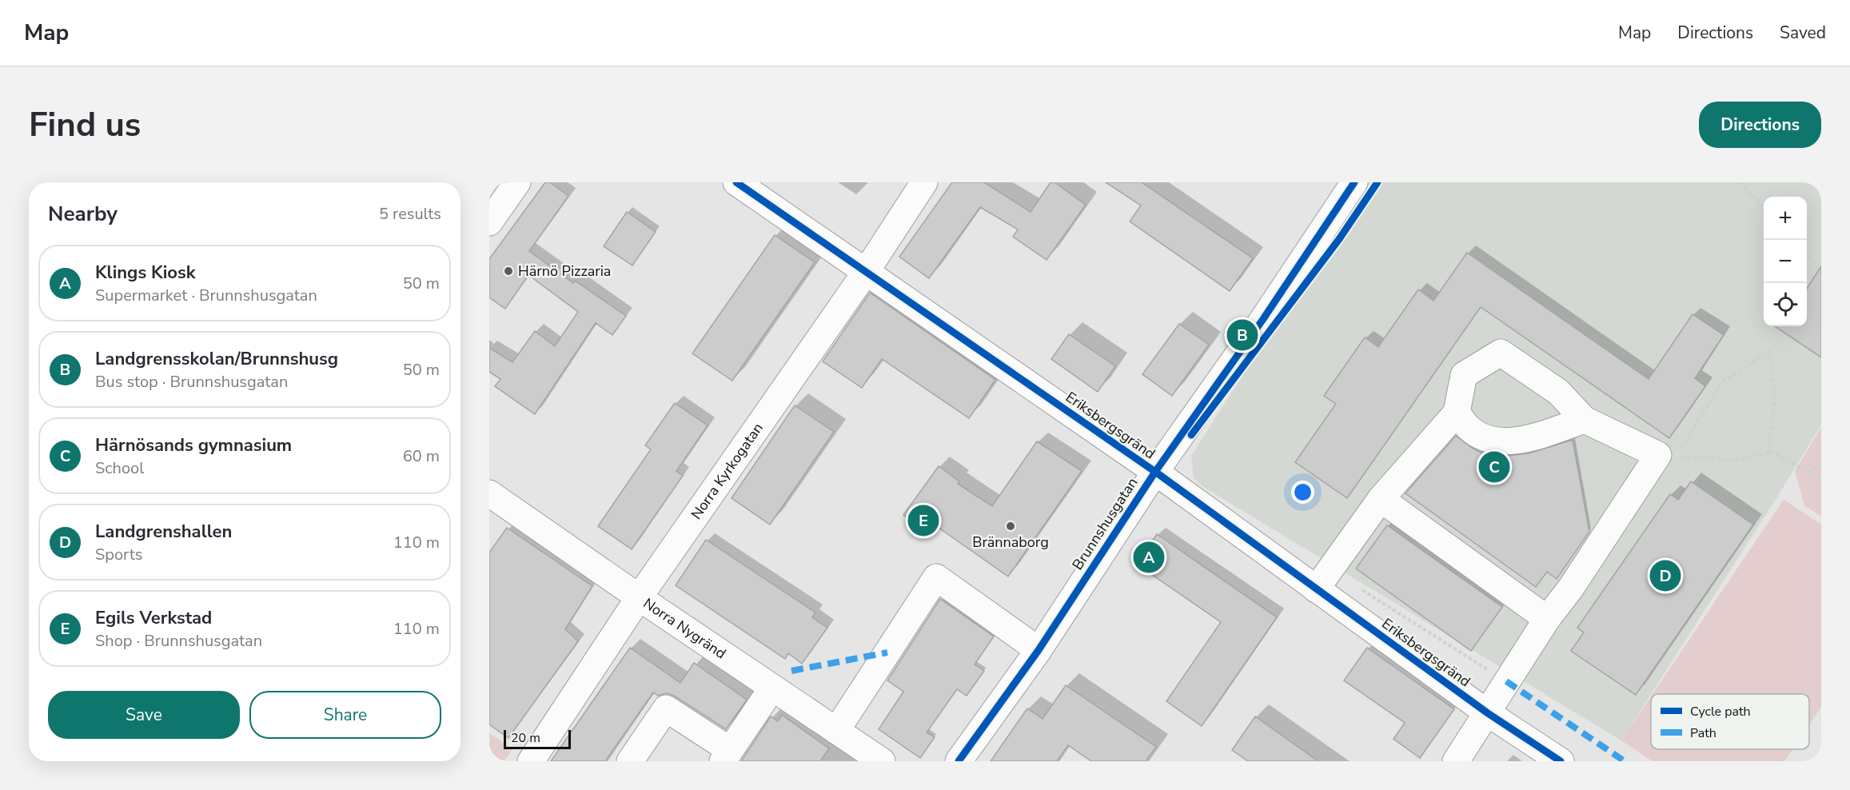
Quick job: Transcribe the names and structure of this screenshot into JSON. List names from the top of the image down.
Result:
{
  "streets": {
    "street": [
      "Eriksbergsgränd",
      "Norra Kyrkogatan",
      "Brunnshusgatan",
      "Norra Nygränd"
    ]
  },
  "crossings": [
    ["Eriksbergsgränd", "Norra Kyrkogatan"],
    ["Eriksbergsgränd", "Brunnshusgatan"],
    ["Norra Kyrkogatan", "Norra Nygränd"]
  ],
  "places": ["Härnö Pizzaria", "Brännaborg"],
  "legend": ["Cycle path", "Path"],
  "scale_bar": "20 m",
  "page": {
    "header": "Map",
    "nav": ["Map", "Directions", "Saved"],
    "buttons": [
      "Directions",
      ["Save", "Share"]
    ],
    "title": "Find us",
    "heading": ["Nearby", "5 results"],
    "map_buttons": ["+", "−"],
    "list": [
      {
        "mark": "A",
        "name": "Klings Kiosk",
        "note": "Supermarket · Brunnshusgatan",
        "value": "50 m"
      },
      {
        "mark": "B",
        "name": "Landgrensskolan/Brunnshusg",
        "note": "Bus stop · Brunnshusgatan",
        "value": "50 m"
      },
      {
        "mark": "C",
        "name": "Härnösands gymnasium",
        "note": "School",
        "value": "60 m"
      },
      {
        "mark": "D",
        "name": "Landgrenshallen",
        "note": "Sports",
        "value": "110 m"
      },
      {
        "mark": "E",
        "name": "Egils Verkstad",
        "note": "Shop · Brunnshusgatan",
        "value": "110 m"
      }
    ],
    "pins": [
      "B",
      "C",
      "E",
      "A",
      "D"
    ],
    "scale": "20 m"
  }
}
